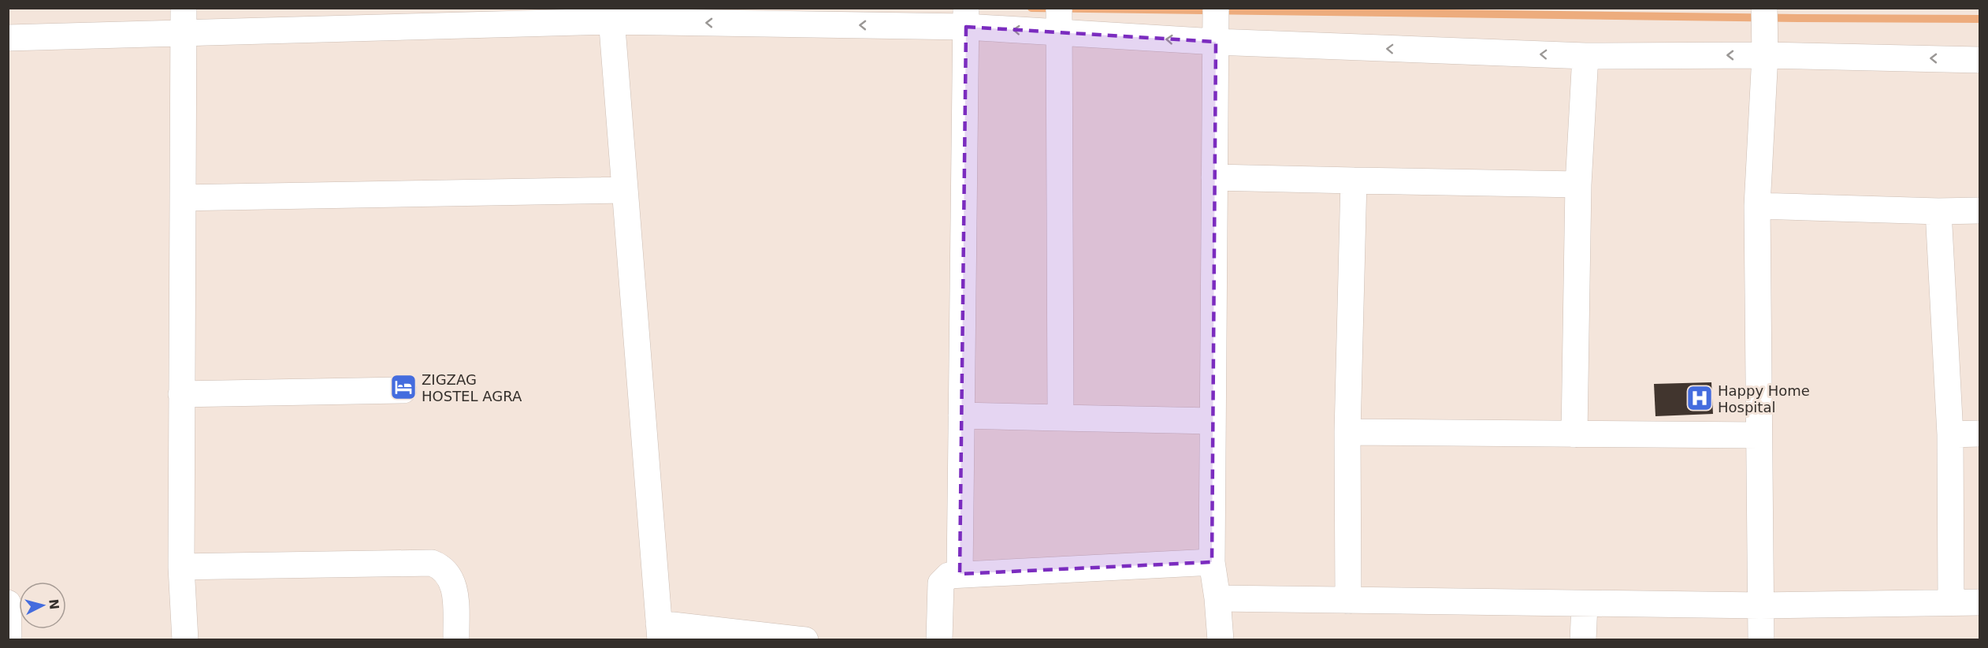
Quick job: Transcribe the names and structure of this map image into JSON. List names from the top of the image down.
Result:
{
  "places": {
    "hotel": ["ZIGZAG HOSTEL AGRA"],
    "hospital": ["Happy Home Hospital"]
  },
  "north": "right"
}
